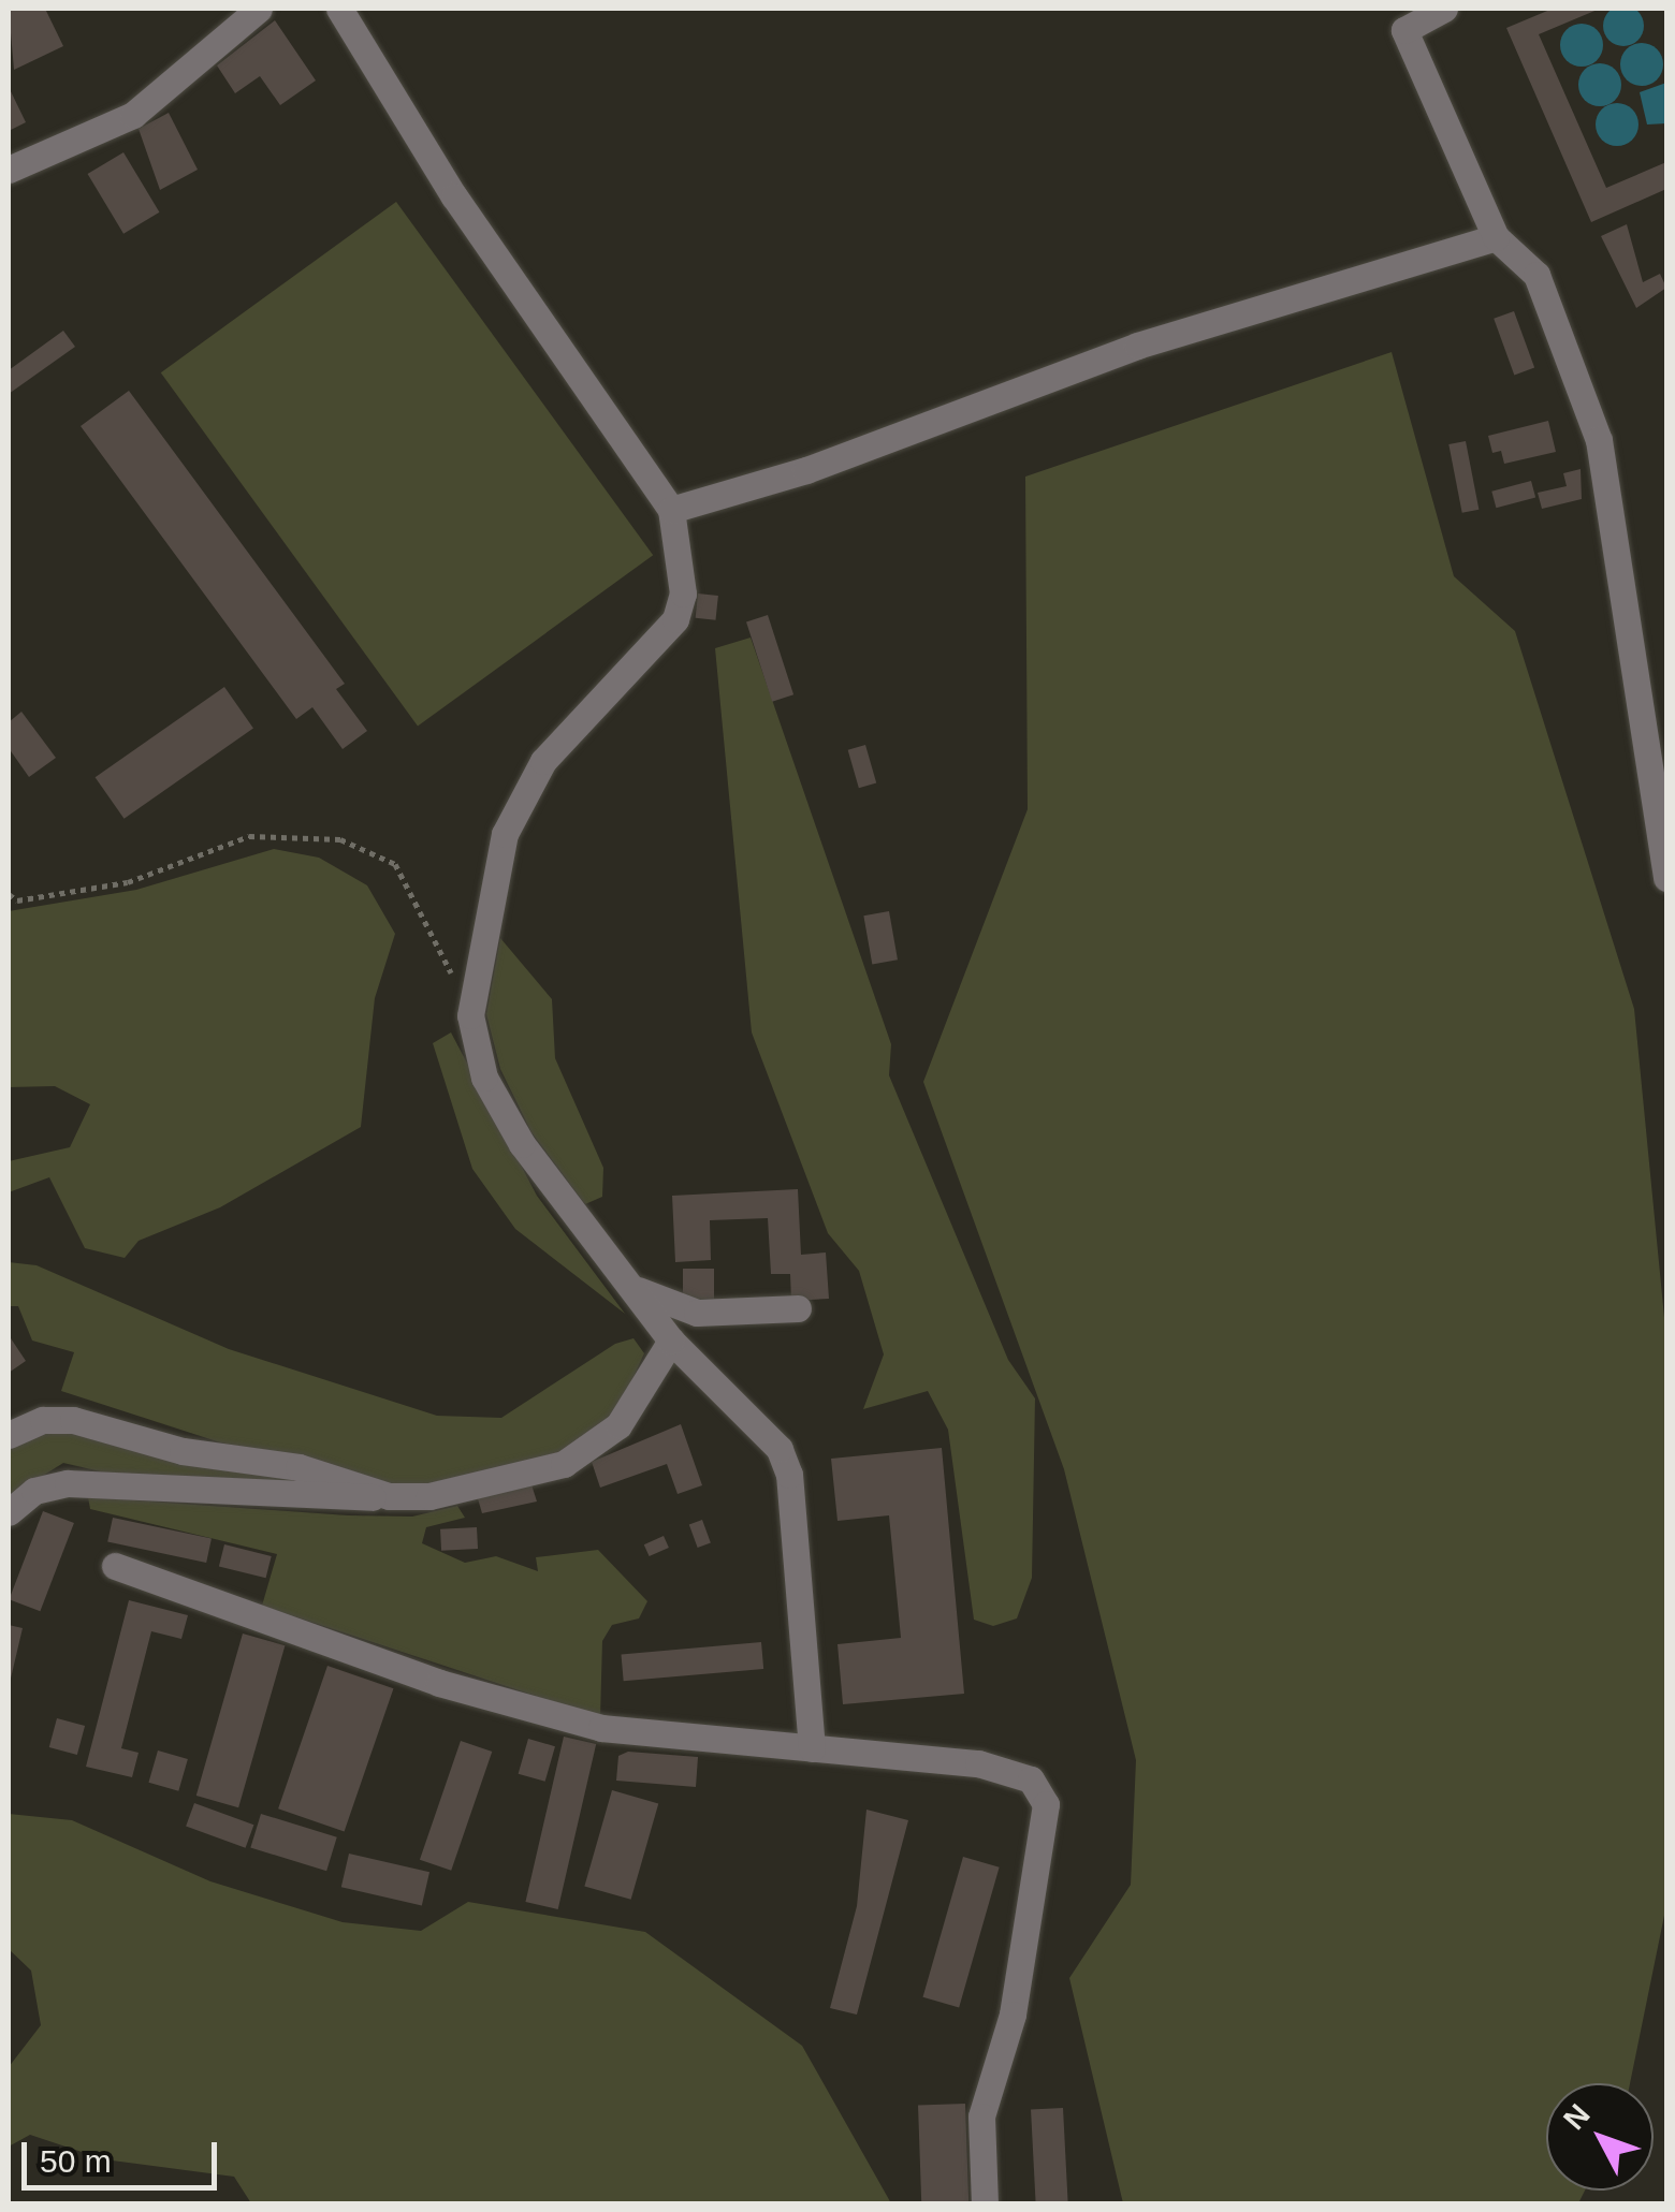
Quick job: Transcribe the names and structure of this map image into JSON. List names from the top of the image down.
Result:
{
  "scale_bar": "50 m",
  "north": "top left"
}
